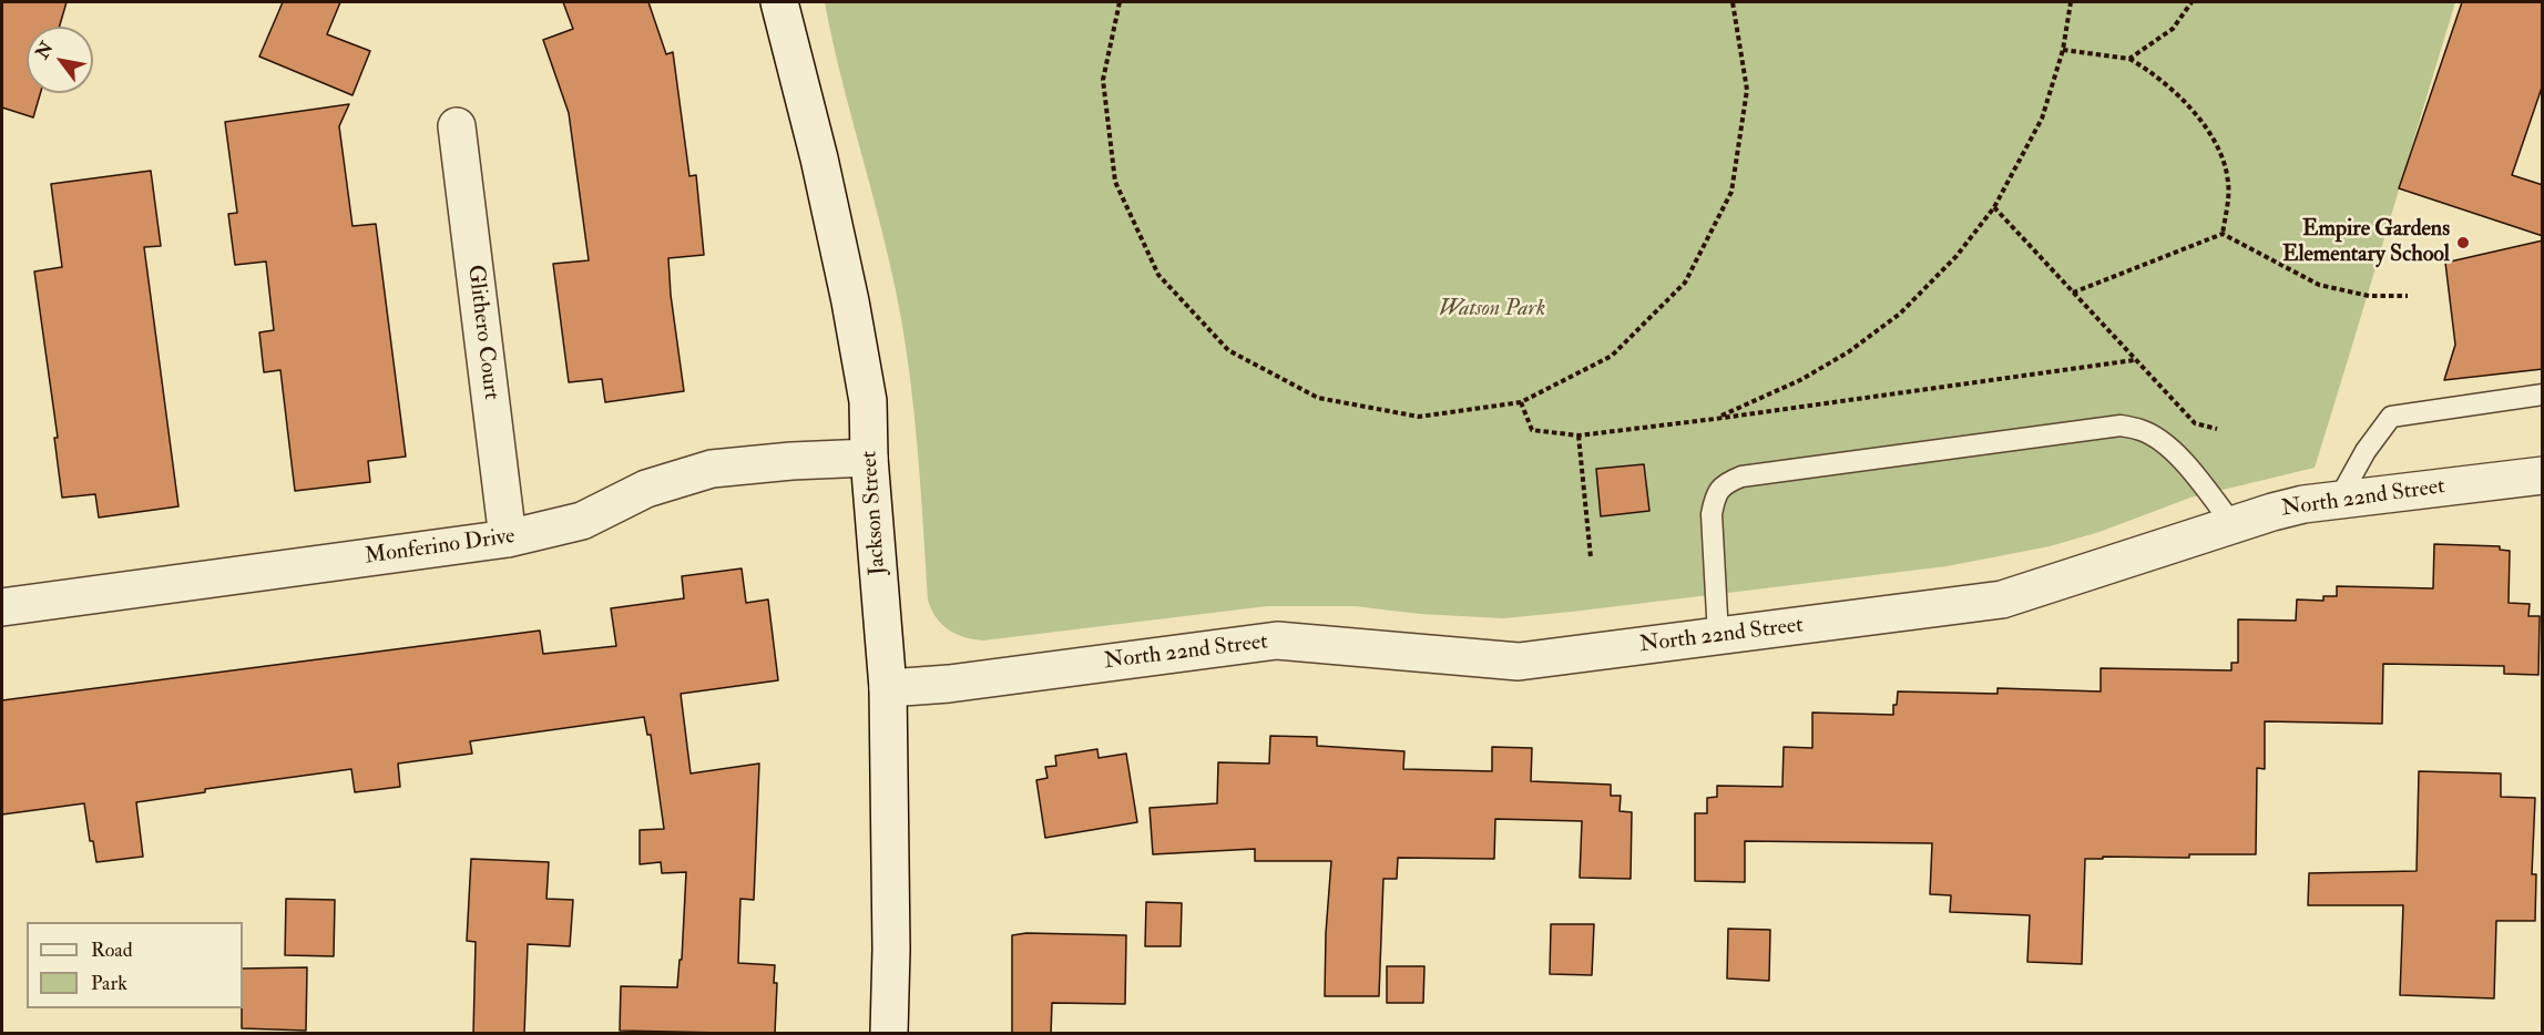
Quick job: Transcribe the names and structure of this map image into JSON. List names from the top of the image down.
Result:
{
  "streets": {
    "street": [
      "Glithero Court",
      "North 22nd Street",
      "Jackson Street",
      "Monferino Drive"
    ]
  },
  "crossings": [
    ["Glithero Court", "Monferino Drive"],
    ["North 22nd Street", "Jackson Street"],
    ["Jackson Street", "Monferino Drive"]
  ],
  "parks": ["Watson Park"],
  "places": ["Empire Gardens Elementary School"],
  "legend": ["Road", "Park"],
  "north": "top left"
}
